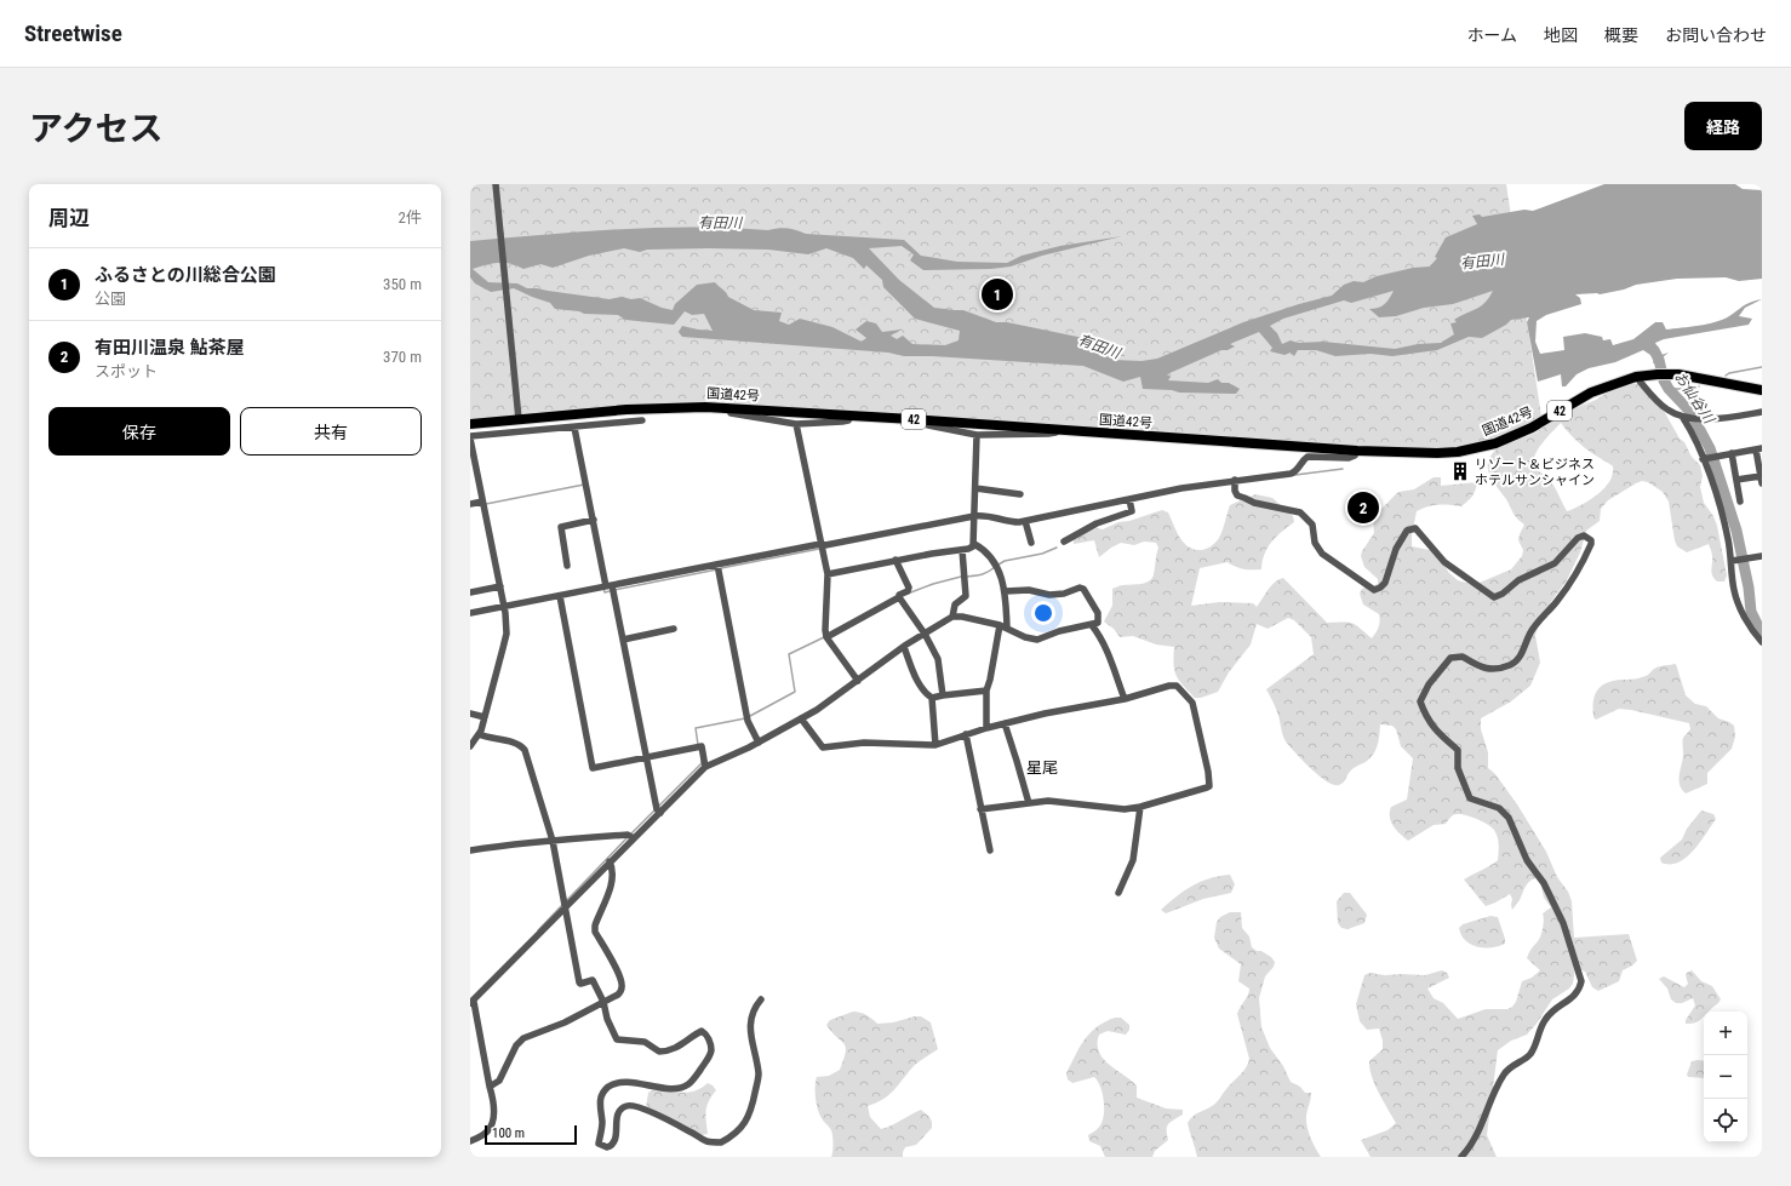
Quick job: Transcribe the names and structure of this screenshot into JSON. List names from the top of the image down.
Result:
{
  "streets": {
    "highway": ["国道42号", "42"]
  },
  "districts": ["星尾"],
  "water": ["有田川", "お仙谷川"],
  "places": {
    "building": ["リゾート＆ビジネス ホテルサンシャイン"]
  },
  "scale_bar": "100 m",
  "page": {
    "header": "Streetwise",
    "nav": [
      "ホーム",
      "地図",
      "概要",
      "お問い合わせ"
    ],
    "title": "アクセス",
    "buttons": [
      "経路",
      ["保存", "共有"]
    ],
    "heading": ["周辺", "2件"],
    "list": [
      {
        "mark": "1",
        "name": "ふるさとの川総合公園",
        "note": "公園",
        "value": "350 m"
      },
      {
        "mark": "2",
        "name": "有田川温泉 鮎茶屋",
        "note": "スポット",
        "value": "370 m"
      }
    ],
    "pins": ["1", "2"],
    "map_buttons": ["+", "−"],
    "scale": "100 m"
  }
}
